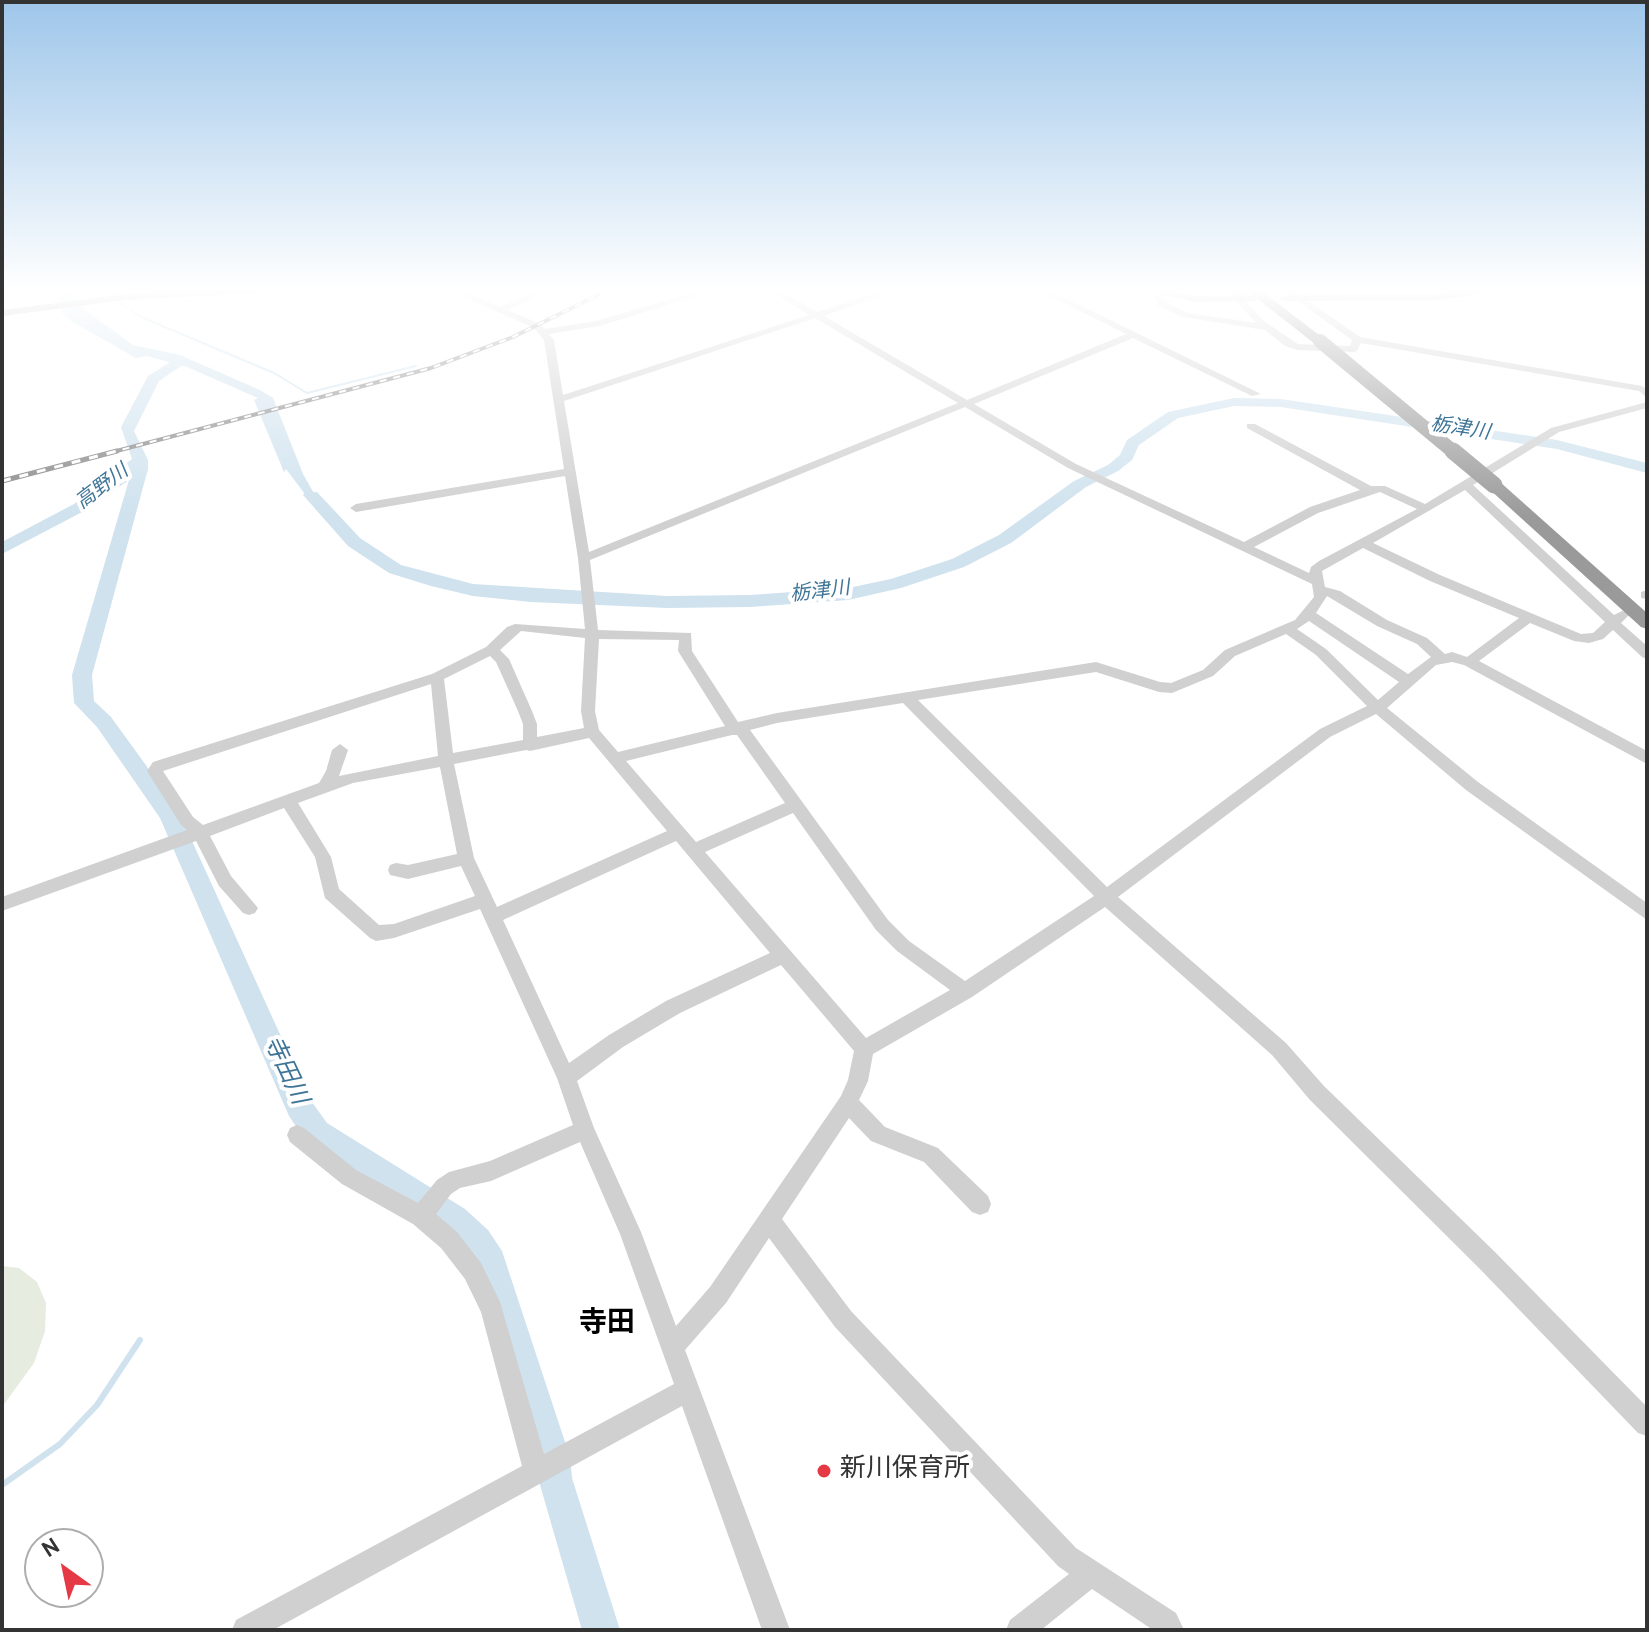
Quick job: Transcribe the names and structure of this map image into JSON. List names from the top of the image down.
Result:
{
  "districts": ["寺田"],
  "water": ["栃津川", "高野川", "寺田川"],
  "places": ["新川保育所"],
  "north": "top left"
}
